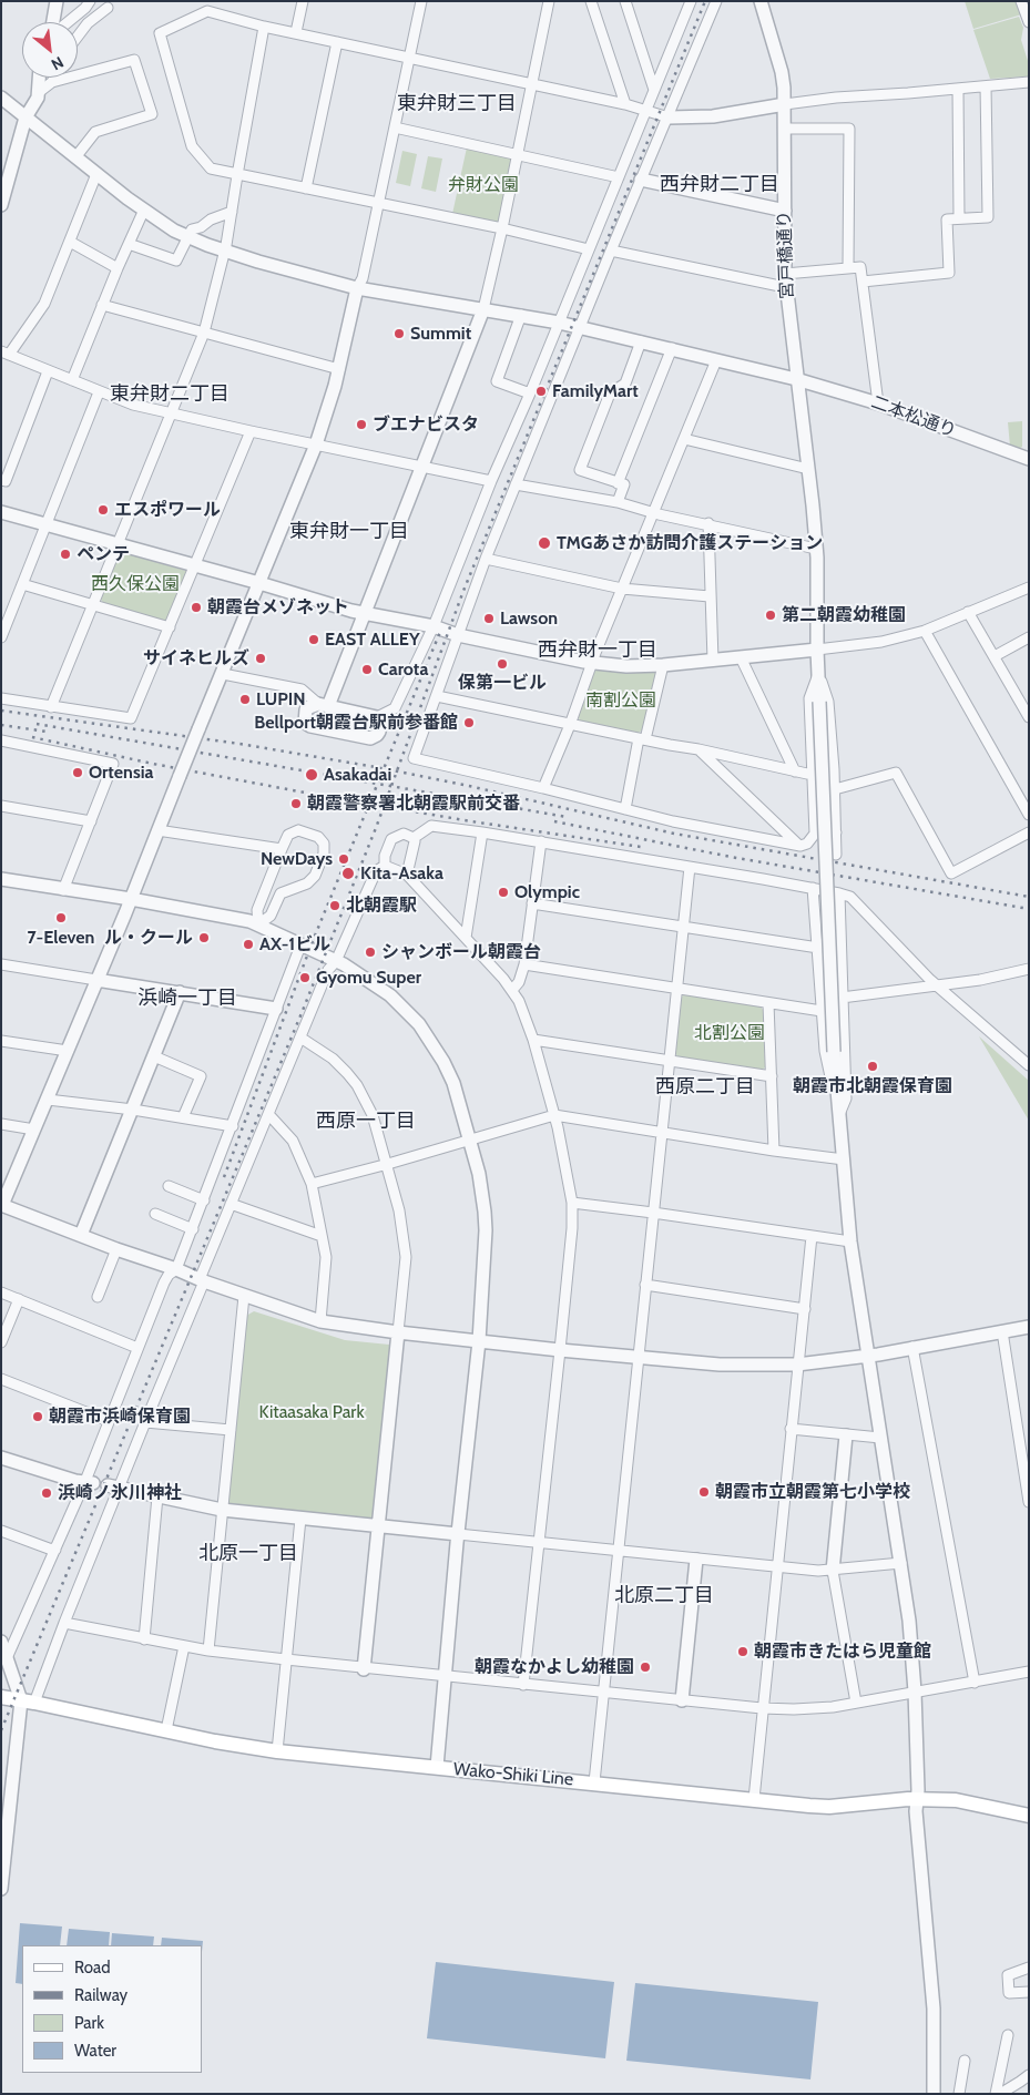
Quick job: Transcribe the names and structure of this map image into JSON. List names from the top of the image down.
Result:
{
  "streets": {
    "main road": ["Wako-Shiki Line"],
    "street": ["宮戸橋通り", "二本松通り"]
  },
  "crossings": [
    ["宮戸橋通り", "二本松通り"],
    ["宮戸橋通り", "Wako-Shiki Line"]
  ],
  "districts": [
    "東弁財三丁目",
    "西弁財二丁目",
    "東弁財二丁目",
    "東弁財一丁目",
    "西弁財一丁目",
    "浜崎一丁目",
    "西原二丁目",
    "西原一丁目",
    "北原一丁目",
    "北原二丁目"
  ],
  "parks": [
    "弁財公園",
    "西久保公園",
    "南割公園",
    "北割公園",
    "Kitaasaka Park"
  ],
  "places": [
    "Summit",
    "FamilyMart",
    "ブエナビスタ",
    "エスポワール",
    "TMGあさか訪問介護ステーション",
    "ペンテ",
    "朝霞台メゾネット",
    "第二朝霞幼稚園",
    "Lawson",
    "EAST ALLEY",
    "サイネヒルズ",
    "保第一ビル",
    "Carota",
    "LUPIN",
    "Bellport朝霞台駅前参番館",
    "Ortensia",
    "Asakadai",
    "朝霞警察署北朝霞駅前交番",
    "NewDays",
    "Kita-Asaka",
    "Olympic",
    "北朝霞駅",
    "7-Eleven",
    "ル・クール",
    "AX-1ビル",
    "シャンボール朝霞台",
    "Gyomu Super",
    "朝霞市北朝霞保育園",
    "朝霞市浜崎保育園",
    "朝霞市立朝霞第七小学校",
    "浜崎ノ氷川神社",
    "朝霞市きたはら児童館",
    "朝霞なかよし幼稚園"
  ],
  "legend": [
    "Road",
    "Railway",
    "Park",
    "Water"
  ],
  "north": "bottom right"
}
